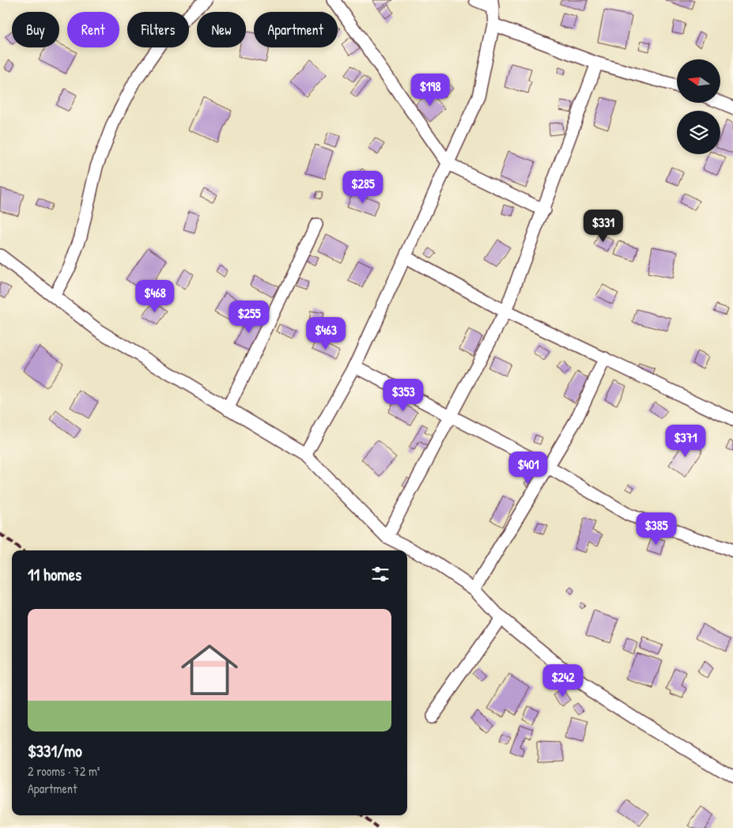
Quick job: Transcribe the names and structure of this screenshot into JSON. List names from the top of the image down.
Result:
{
  "north": "left",
  "page": {
    "chip": [
      "Buy",
      "Rent",
      "Filters",
      "New",
      "Apartment"
    ],
    "price": [
      "$198",
      "$285",
      "$331",
      "$468",
      "$255",
      "$463",
      "$353",
      "$371",
      "$401",
      "$385",
      "$242"
    ],
    "heading": "11 homes",
    "list": [
      {
        "name": "$331/mo",
        "note": "2 rooms · 72 m² · Apartment"
      }
    ]
  }
}
